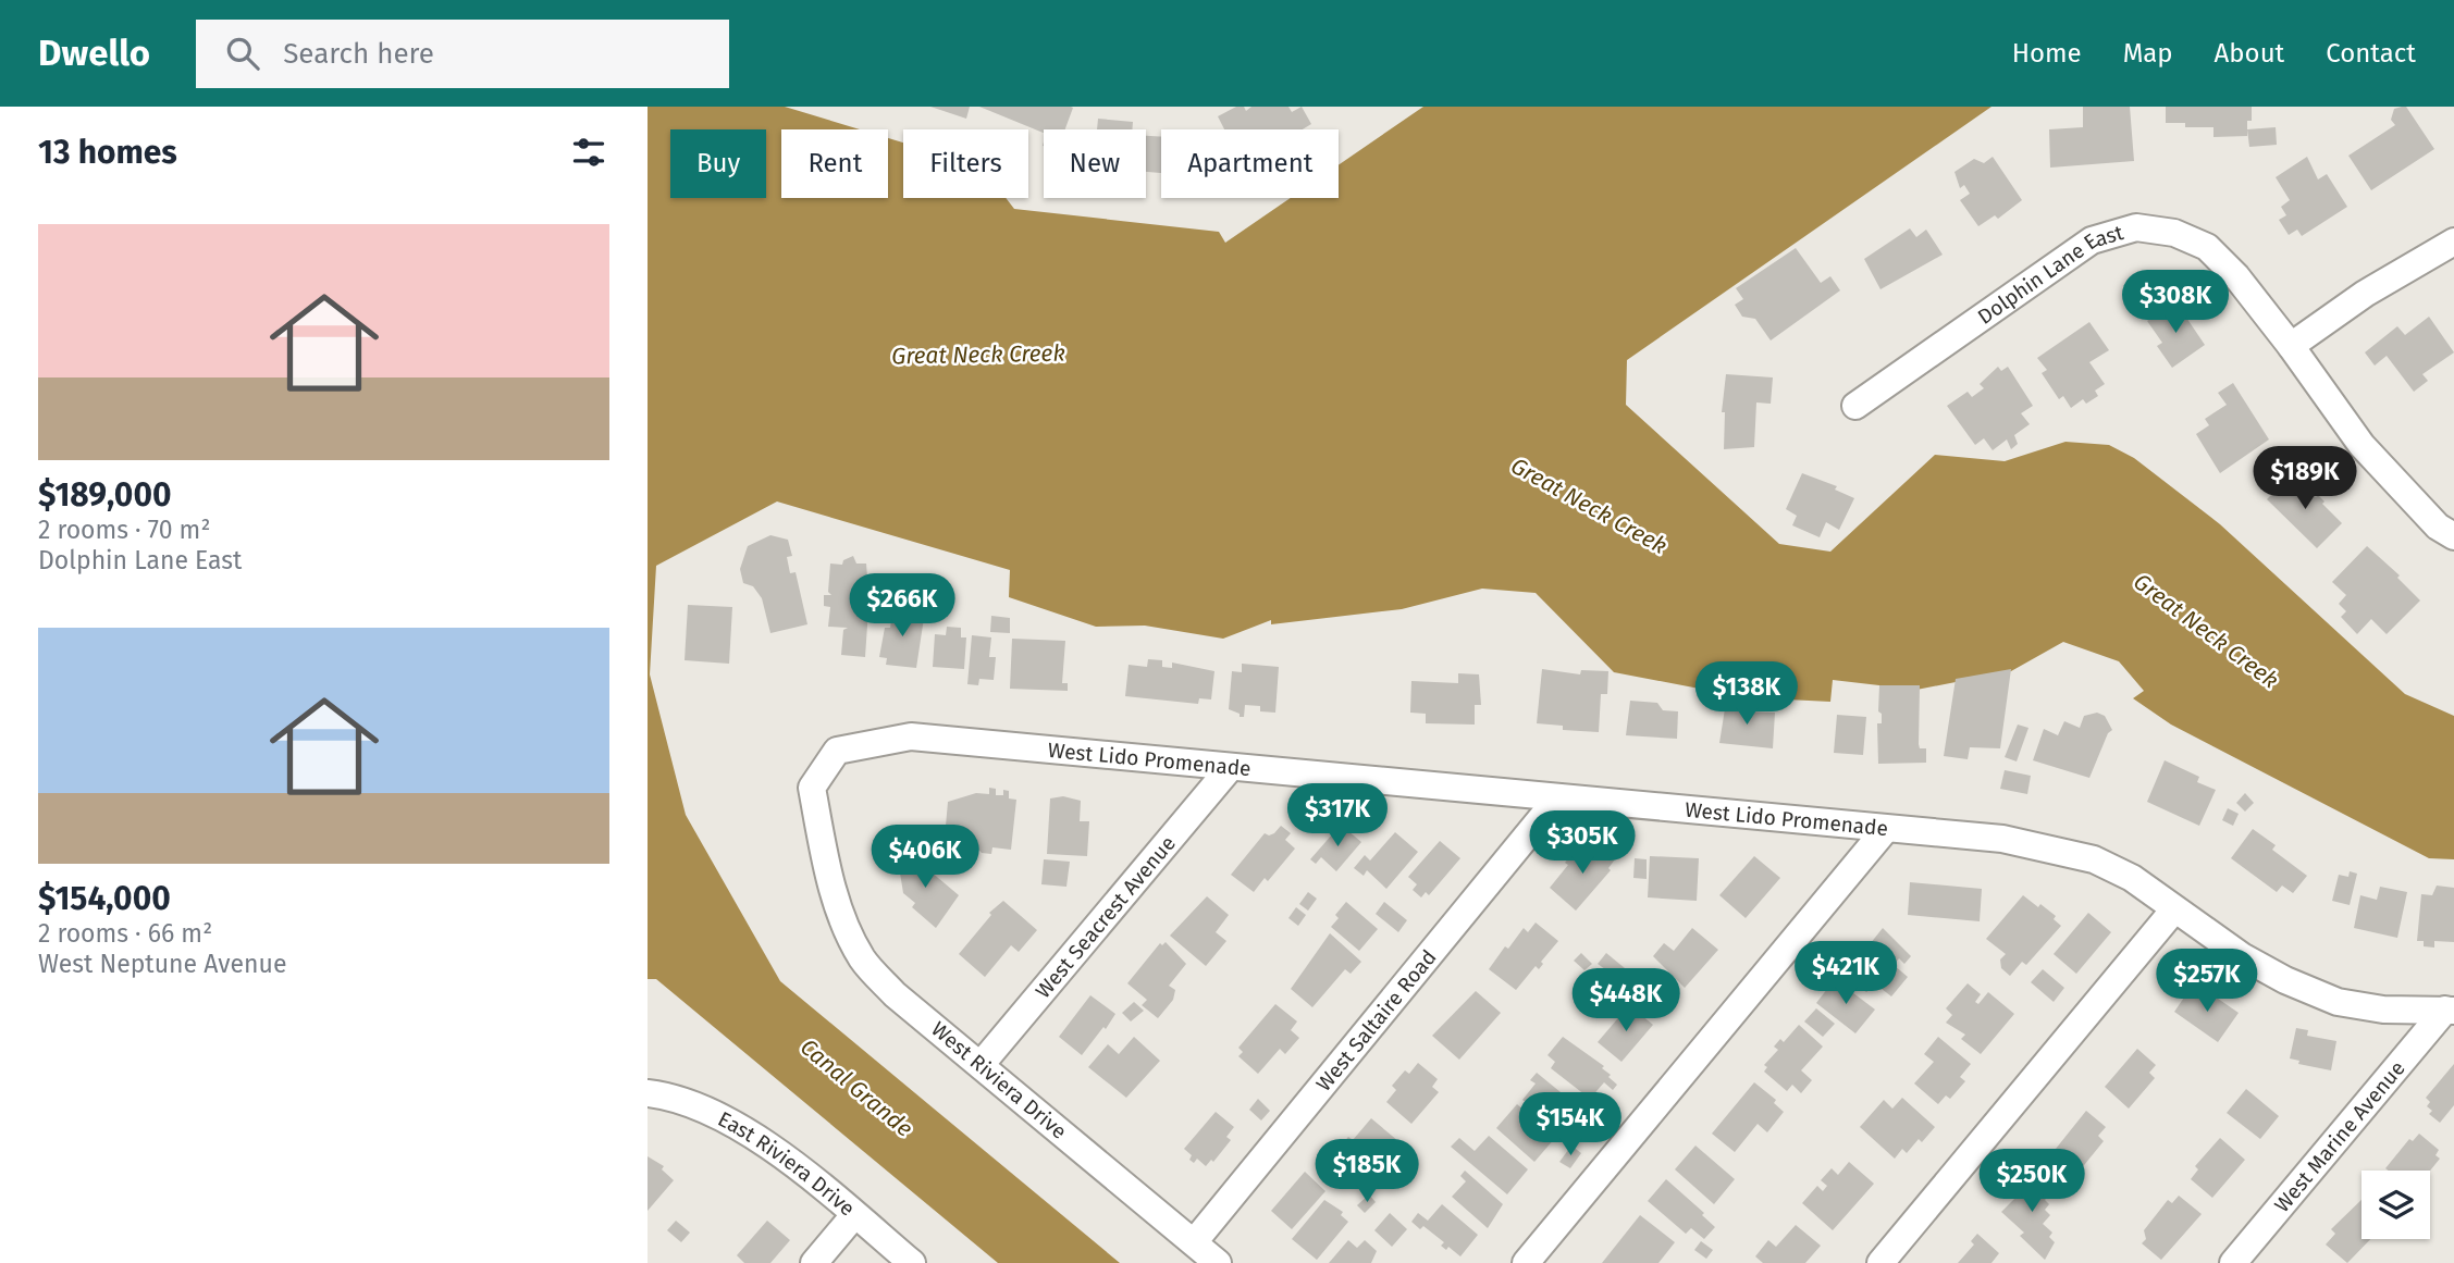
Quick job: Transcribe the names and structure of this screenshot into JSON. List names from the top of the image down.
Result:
{
  "streets": {
    "street": [
      "Dolphin Lane East",
      "West Lido Promenade",
      "West Seacrest Avenue",
      "West Saltaire Road",
      "West Riviera Drive",
      "West Marine Avenue",
      "East Riviera Drive"
    ]
  },
  "crossings": [
    ["West Lido Promenade", "West Seacrest Avenue"],
    ["West Lido Promenade", "West Saltaire Road"],
    ["West Lido Promenade", "West Riviera Drive"],
    ["West Lido Promenade", "West Marine Avenue"],
    ["West Seacrest Avenue", "West Riviera Drive"],
    ["West Saltaire Road", "West Riviera Drive"]
  ],
  "water": ["Great Neck Creek", "Canal Grande"],
  "page": {
    "header": "Dwello",
    "search": "Search here",
    "nav": [
      "Home",
      "Map",
      "About",
      "Contact"
    ],
    "heading": "13 homes",
    "chip": [
      "Buy",
      "Rent",
      "Filters",
      "New",
      "Apartment"
    ],
    "list": [
      {
        "name": "$189,000",
        "note": "2 rooms · 70 m² · Dolphin Lane East"
      },
      {
        "name": "$154,000",
        "note": "2 rooms · 66 m² · West Neptune Avenue"
      }
    ],
    "price": [
      "$308K",
      "$189K",
      "$266K",
      "$138K",
      "$317K",
      "$305K",
      "$406K",
      "$421K",
      "$257K",
      "$448K",
      "$154K",
      "$185K",
      "$250K"
    ]
  }
}
